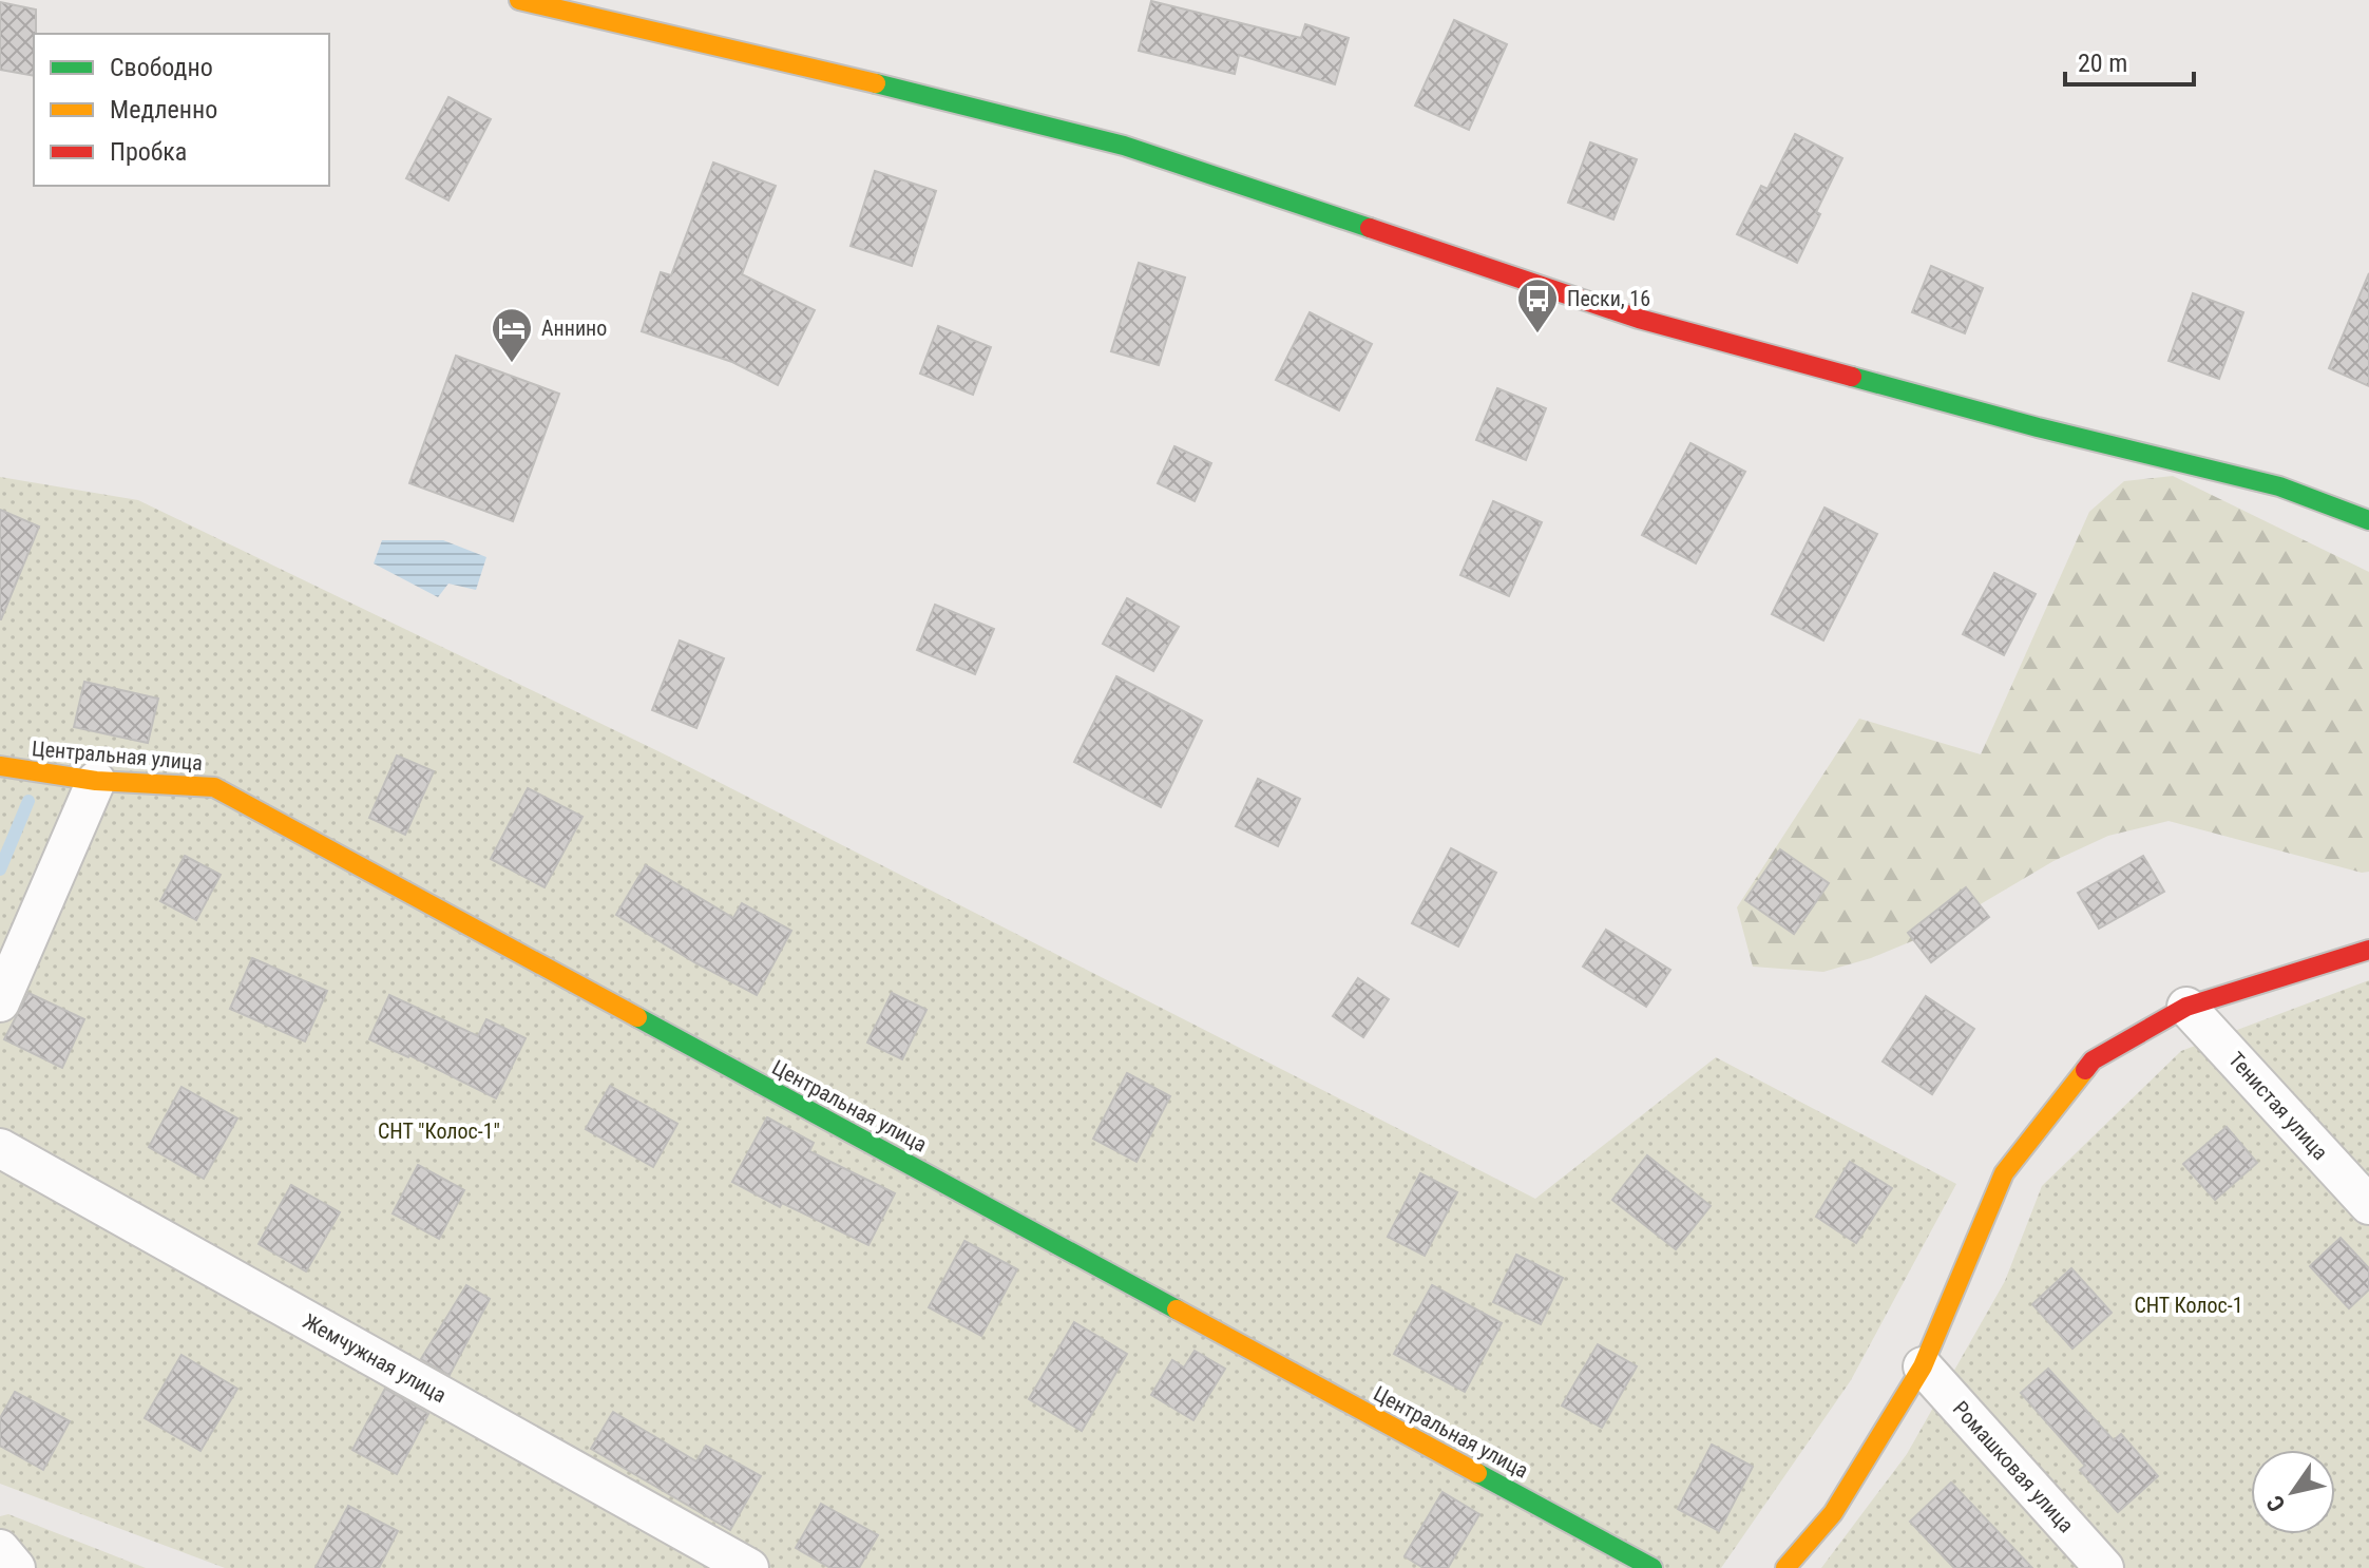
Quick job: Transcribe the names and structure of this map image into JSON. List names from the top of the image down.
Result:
{
  "streets": {
    "street": [
      "Центральная улица",
      "Тенистая улица",
      "Жемчужная улица",
      "Ромашковая улица"
    ]
  },
  "parks": ["СНТ \"Колос-1\"", "СНТ Колос-1"],
  "places": {
    "bus stop": ["Пески, 16"],
    "hotel": ["Аннино"]
  },
  "legend": ["Свободно", "Медленно", "Пробка"],
  "scale_bar": "20 m",
  "north": "bottom left"
}
